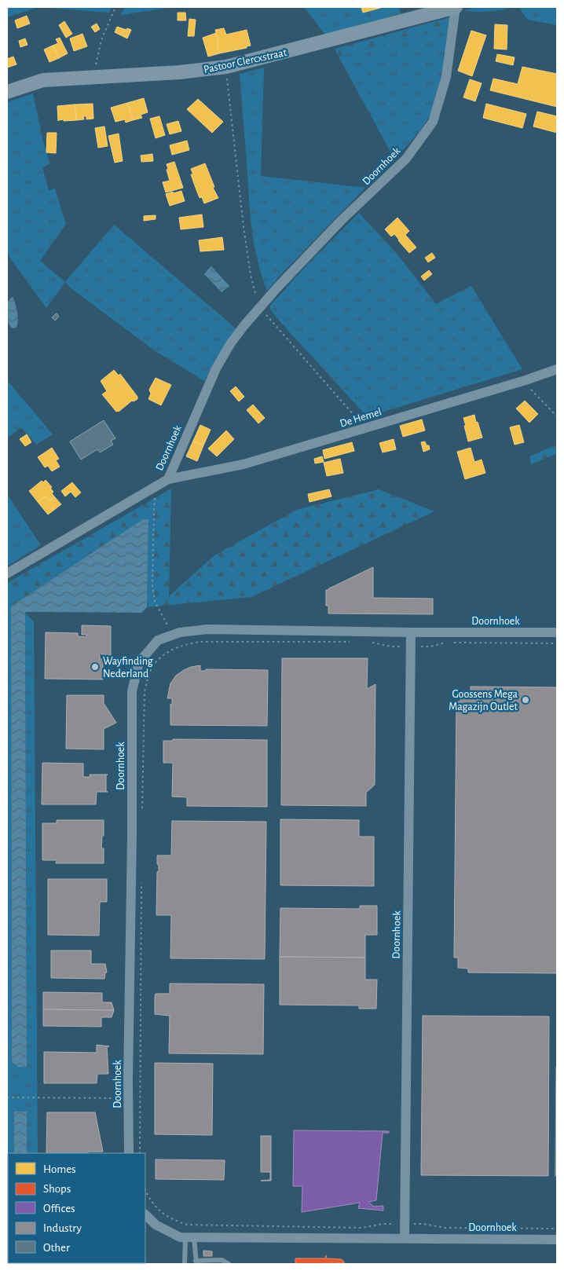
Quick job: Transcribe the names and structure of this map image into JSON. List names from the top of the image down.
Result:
{
  "streets": {
    "street": ["Pastoor Clercxstraat", "Doornhoek", "De Hemel"]
  },
  "crossings": [
    ["Pastoor Clercxstraat", "Doornhoek"],
    ["Doornhoek", "De Hemel"]
  ],
  "places": ["Wayfinding Nederland", "Goossens Mega Magazijn Outlet"],
  "legend": [
    "Homes",
    "Shops",
    "Offices",
    "Industry",
    "Other"
  ]
}
